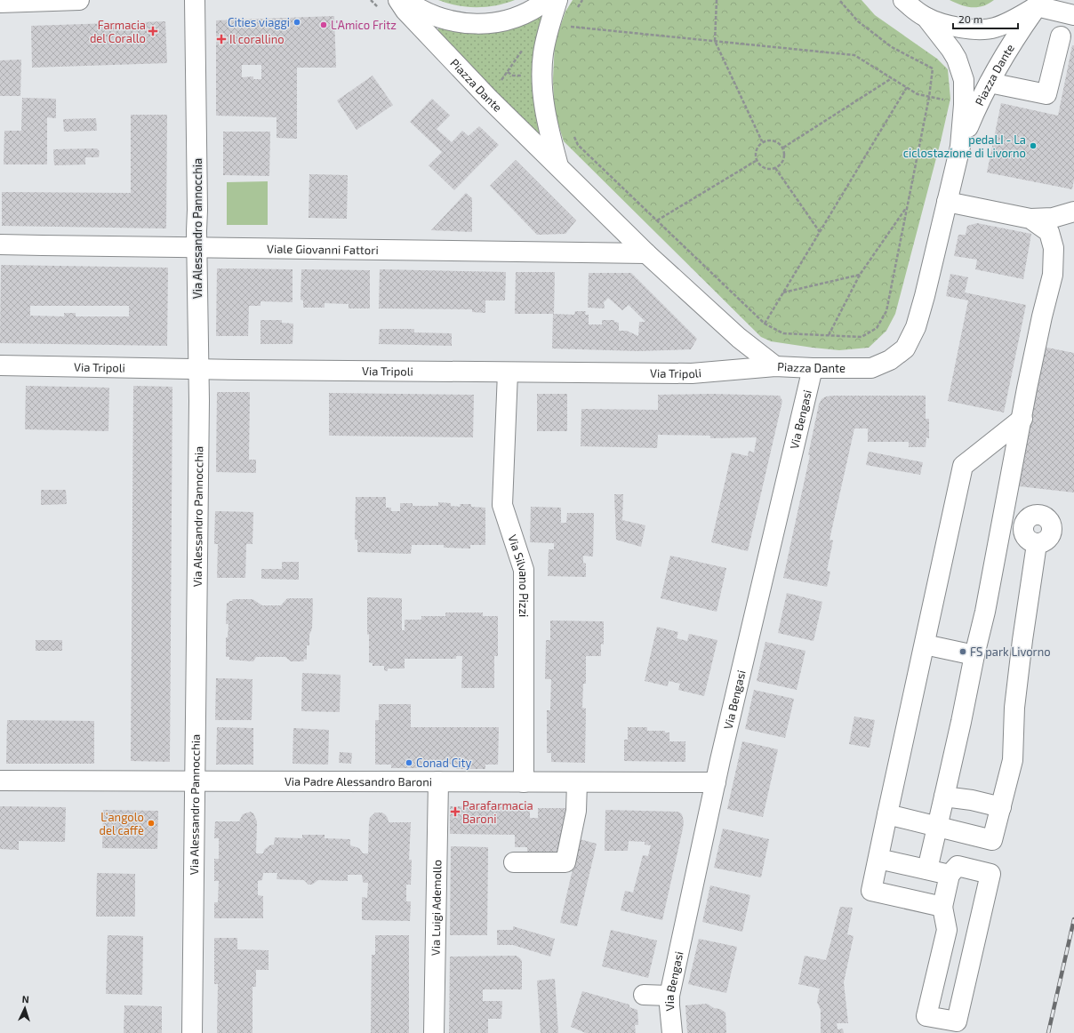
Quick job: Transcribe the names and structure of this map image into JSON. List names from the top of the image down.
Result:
{
  "streets": {
    "street": [
      "Piazza Dante",
      "Via Alessandro Pannocchia",
      "Viale Giovanni Fattori",
      "Via Tripoli",
      "Via Bengasi",
      "Via Silvano Pizzi",
      "Via Padre Alessandro Baroni",
      "Via Luigi Ademollo"
    ]
  },
  "crossings": [
    ["Piazza Dante", "Viale Giovanni Fattori"],
    ["Piazza Dante", "Via Tripoli"],
    ["Piazza Dante", "Via Bengasi"],
    ["Via Alessandro Pannocchia", "Viale Giovanni Fattori"],
    ["Via Alessandro Pannocchia", "Via Tripoli"],
    ["Via Alessandro Pannocchia", "Via Padre Alessandro Baroni"],
    ["Via Tripoli", "Via Silvano Pizzi"],
    ["Via Bengasi", "Via Padre Alessandro Baroni"],
    ["Via Silvano Pizzi", "Via Padre Alessandro Baroni"],
    ["Via Padre Alessandro Baroni", "Via Luigi Ademollo"]
  ],
  "places": {
    "other": [
      "Cities viaggi",
      "L'Amico Fritz",
      "pedaLI - La ciclostazione di Livorno",
      "FS park Livorno",
      "Conad City",
      "L'angolo del caffè"
    ],
    "health": ["Farmacia del Corallo", "Il corallino", "Parafarmacia Baroni"]
  },
  "scale_bar": "20 m",
  "north": "top"
}
